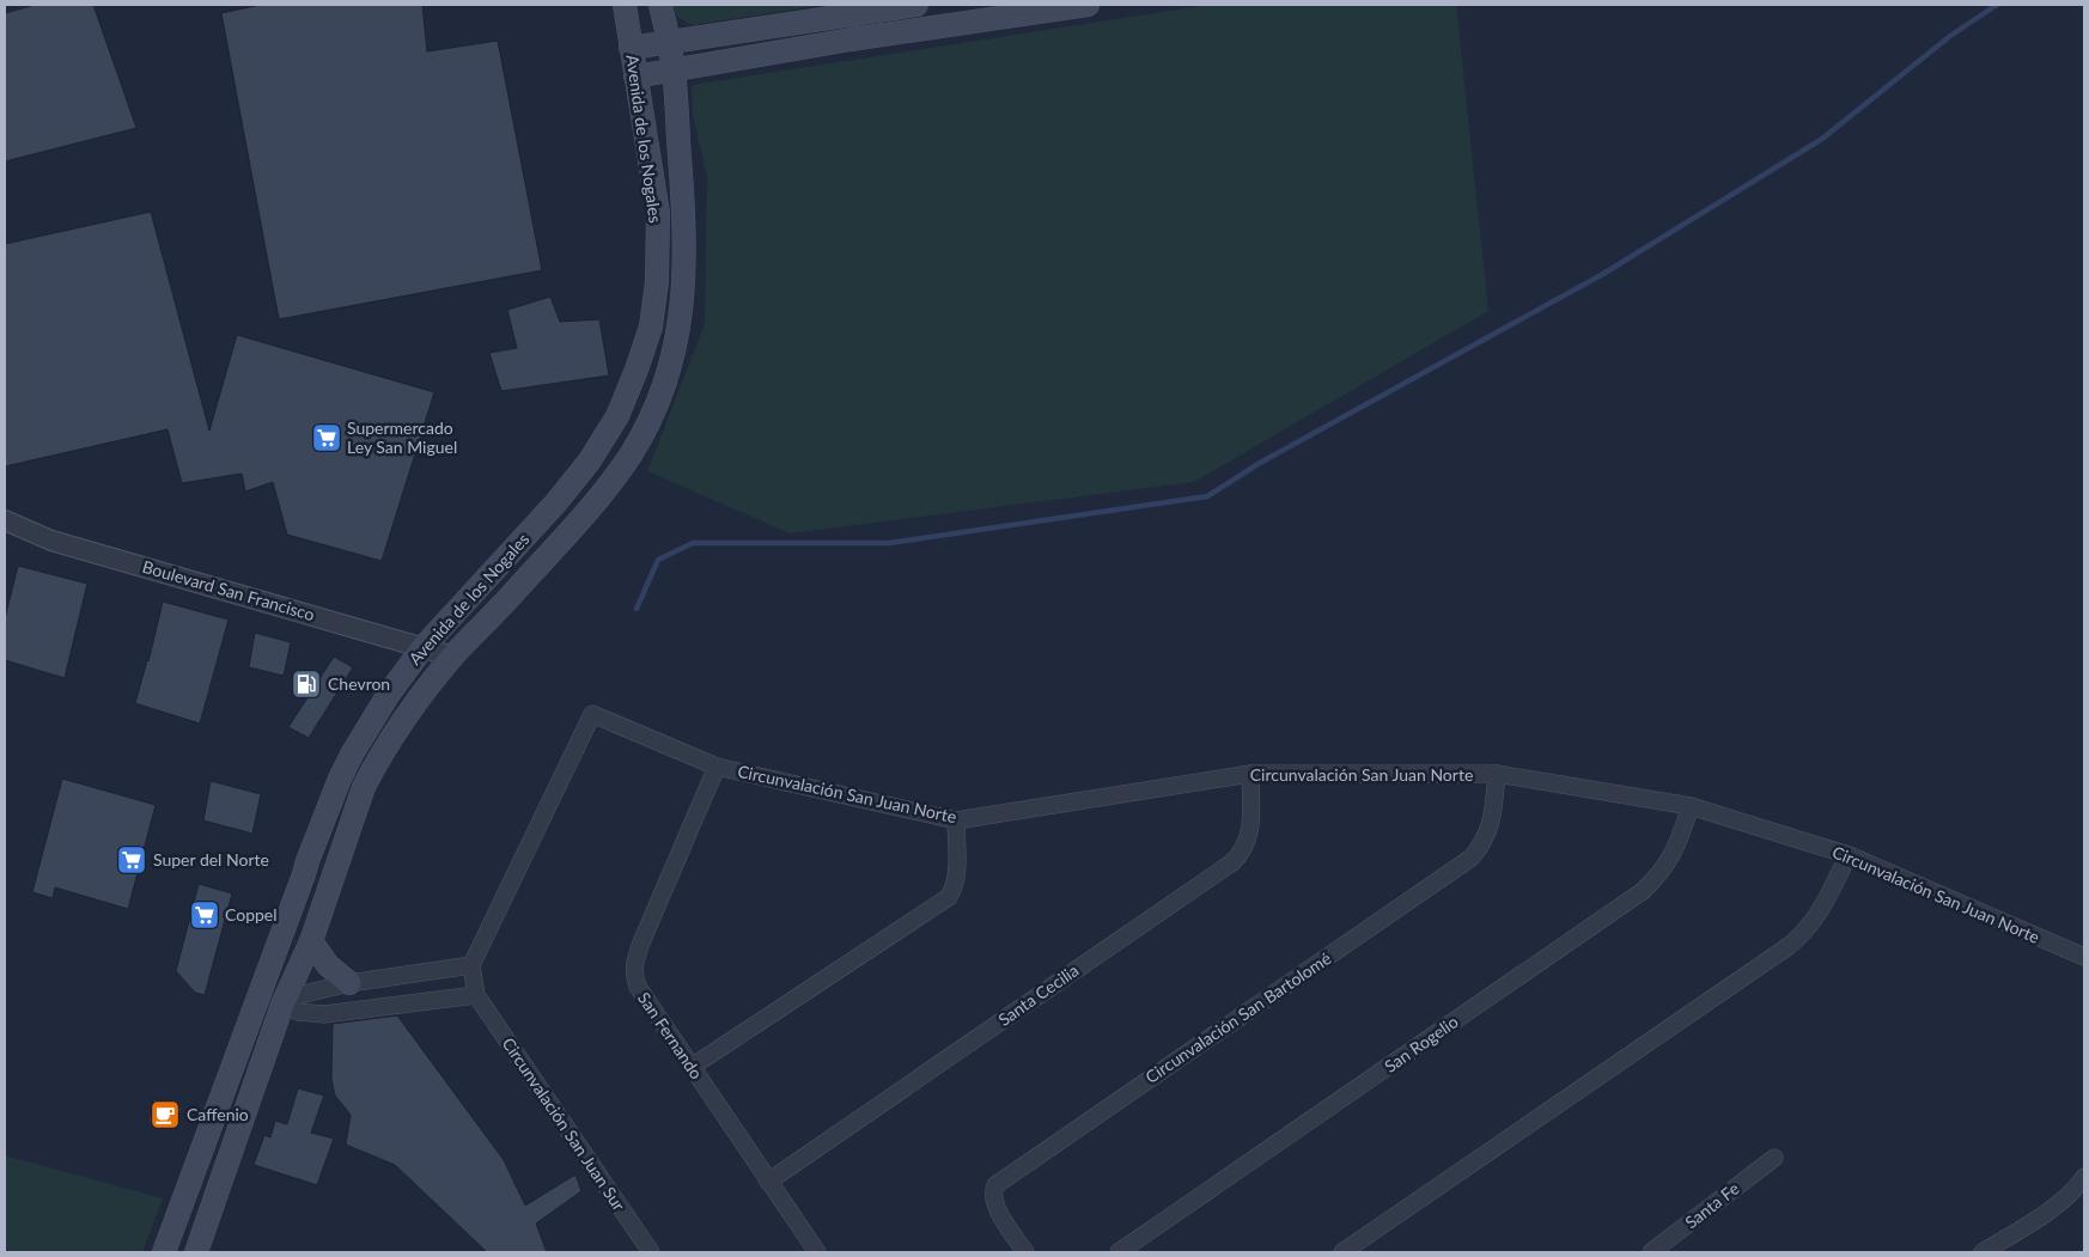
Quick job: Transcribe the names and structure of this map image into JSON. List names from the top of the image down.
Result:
{
  "streets": {
    "main road": ["Avenida de los Nogales"],
    "street": [
      "Boulevard San Francisco",
      "Circunvalación San Juan Norte",
      "Santa Cecilia",
      "Circunvalación San Bartolomé",
      "San Fernando",
      "San Rogelio",
      "Circunvalación San Juan Sur",
      "Santa Fe"
    ]
  },
  "crossings": [
    ["Avenida de los Nogales", "Boulevard San Francisco"],
    ["Circunvalación San Juan Norte", "Santa Cecilia"],
    ["Circunvalación San Juan Norte", "Circunvalación San Bartolomé"],
    ["Circunvalación San Juan Norte", "San Fernando"],
    ["Circunvalación San Juan Norte", "San Rogelio"],
    ["Circunvalación San Juan Norte", "Circunvalación San Juan Sur"],
    ["Santa Cecilia", "San Fernando"]
  ],
  "places": {
    "supermarket": ["Supermercado Ley San Miguel", "Super del Norte", "Coppel"],
    "fuel station": ["Chevron"],
    "cafe": ["Caffenio"]
  }
}
